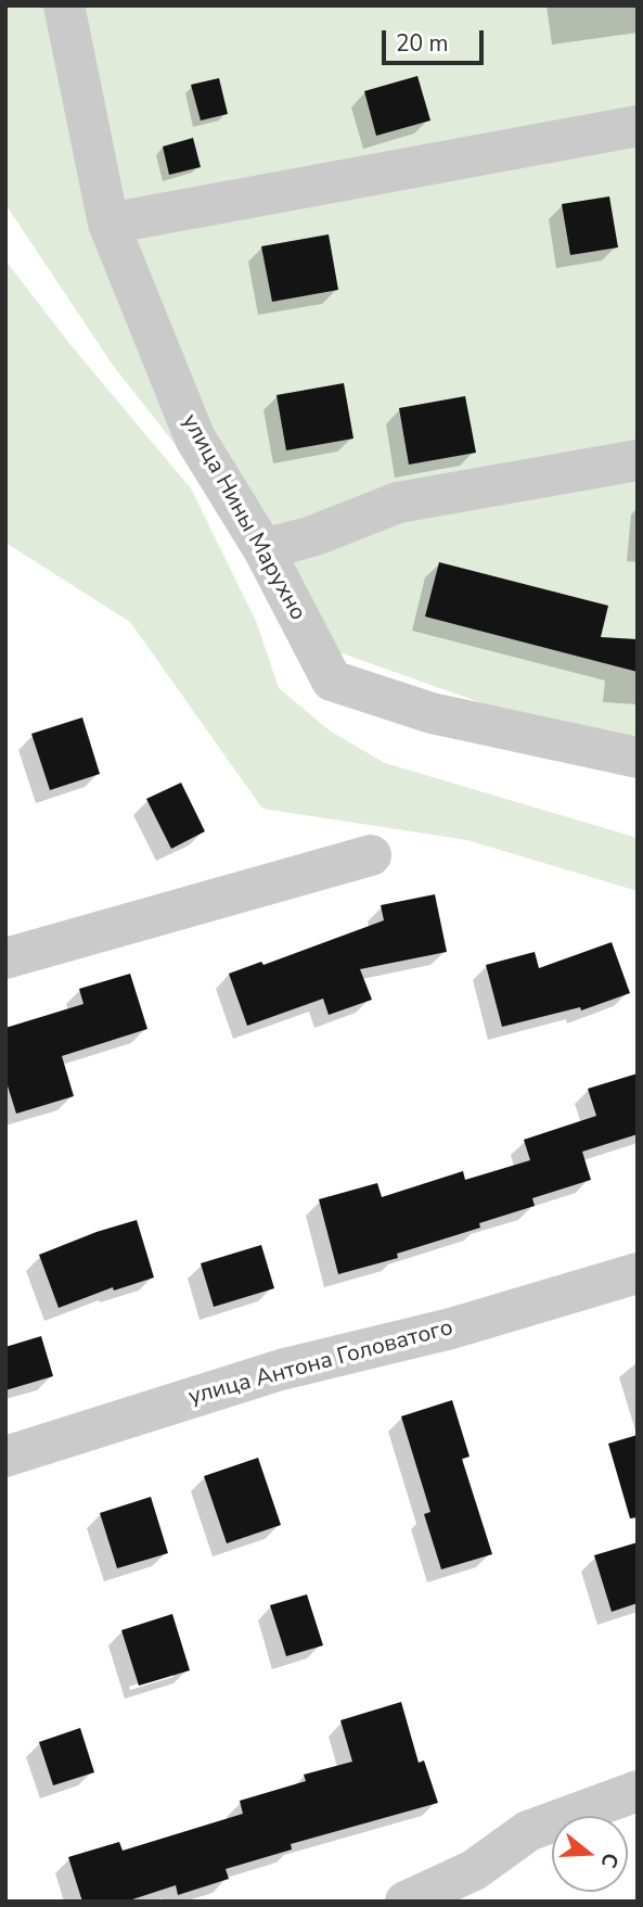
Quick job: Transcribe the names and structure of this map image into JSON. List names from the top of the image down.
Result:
{
  "streets": {
    "street": ["улица Нины Марухно", "улица Антона Головатого"]
  },
  "scale_bar": "20 m",
  "north": "right"
}
